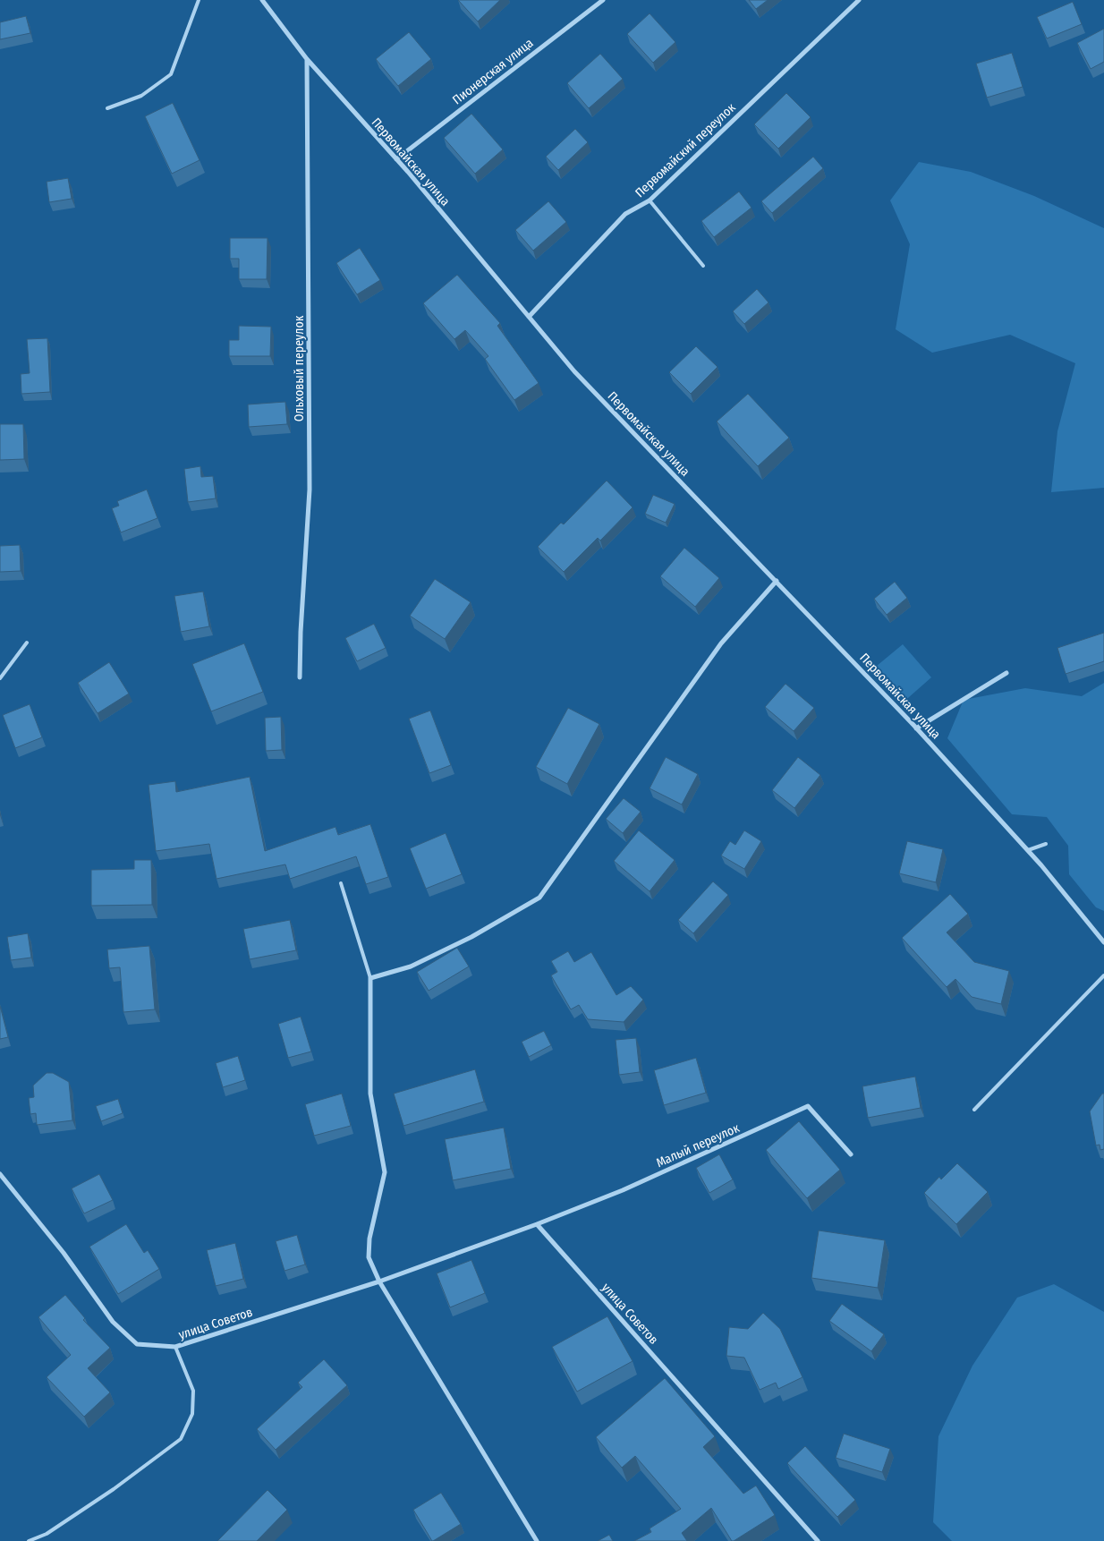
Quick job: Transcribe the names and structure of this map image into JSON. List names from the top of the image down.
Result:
{
  "streets": {
    "street": [
      "Пионерская улица",
      "Первомайский переулок",
      "Первомайская улица",
      "Ольховый переулок",
      "Малый переулок",
      "улица Советов"
    ]
  },
  "crossings": [
    ["Пионерская улица", "Первомайская улица"],
    ["Первомайский переулок", "Первомайская улица"],
    ["Первомайская улица", "Ольховый переулок"],
    ["Малый переулок", "улица Советов"]
  ]
}
